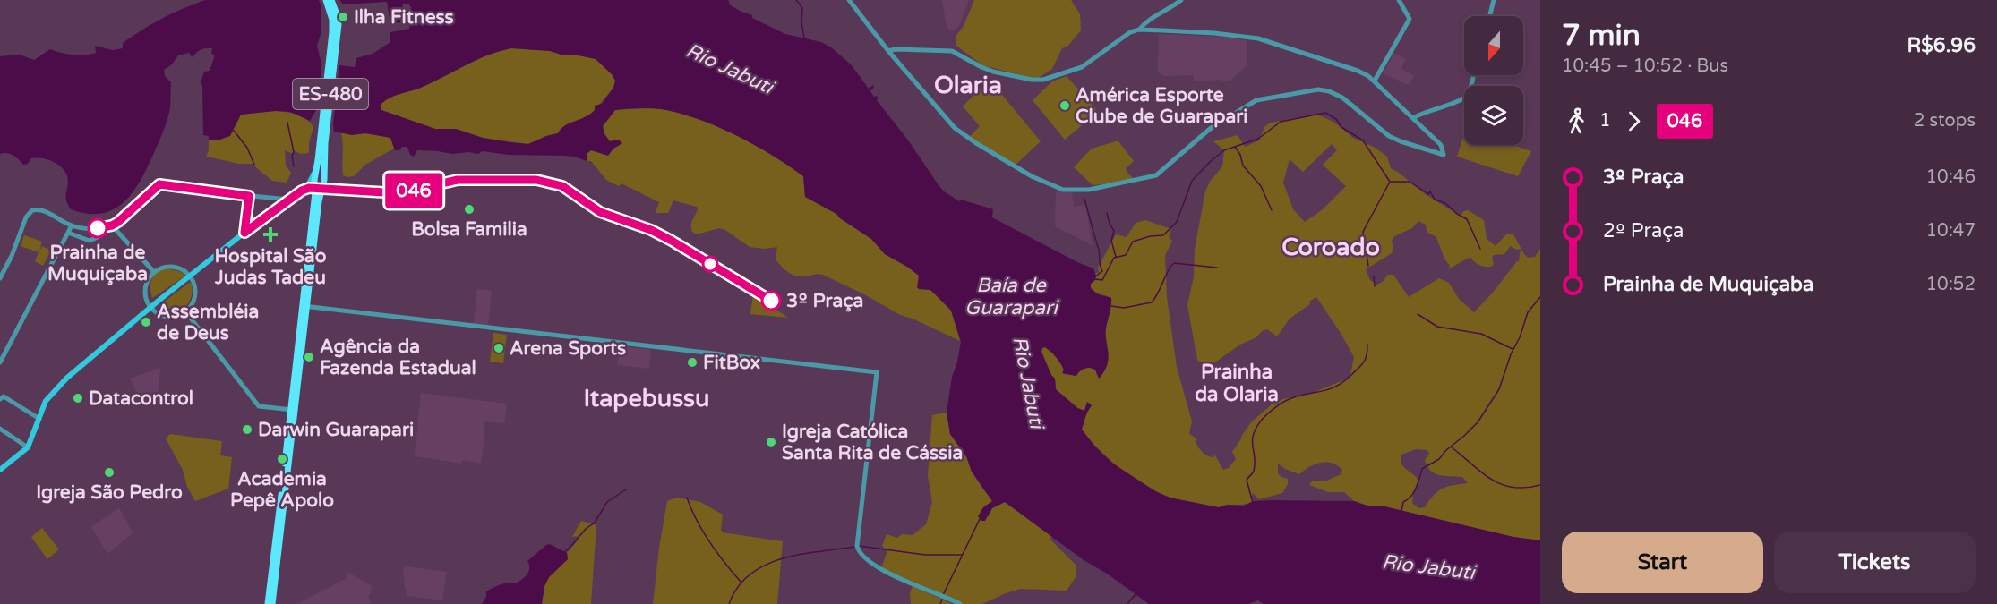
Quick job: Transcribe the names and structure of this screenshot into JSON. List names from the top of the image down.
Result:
{
  "streets": {
    "main road": ["ES-480"]
  },
  "districts": [
    "Olaria",
    "Coroado",
    "Prainha da Olaria",
    "Itapebussu"
  ],
  "water": ["Rio Jabuti", "Baía de Guarapari"],
  "places": {
    "other": [
      "Ilha Fitness",
      "América Esporte Clube de Guarapari",
      "Bolsa Familia",
      "Prainha de Muquiçaba",
      "3º Praça",
      "Assembléia de Deus",
      "Arena Sports",
      "Agência da Fazenda Estadual",
      "FitBox",
      "Datacontrol",
      "Darwin Guarapari",
      "Igreja Católica Santa Rita de Cássia",
      "Academia Pepê Apolo",
      "Igreja São Pedro"
    ],
    "health": ["Hospital São Judas Tadeu"]
  },
  "lines": ["bus line 046"],
  "north": "bottom",
  "page": {
    "on_map": "046",
    "heading": ["7 min", "10:45 – 10:52 · Bus", "R$6.96"],
    "legs": ["1", "046", "2 stops"],
    "list": [
      {
        "name": "3º Praça",
        "value": "10:46"
      },
      {
        "name": "2º Praça",
        "value": "10:47"
      },
      {
        "name": "Prainha de Muquiçaba",
        "value": "10:52"
      }
    ],
    "buttons": ["Start", "Tickets"]
  }
}
